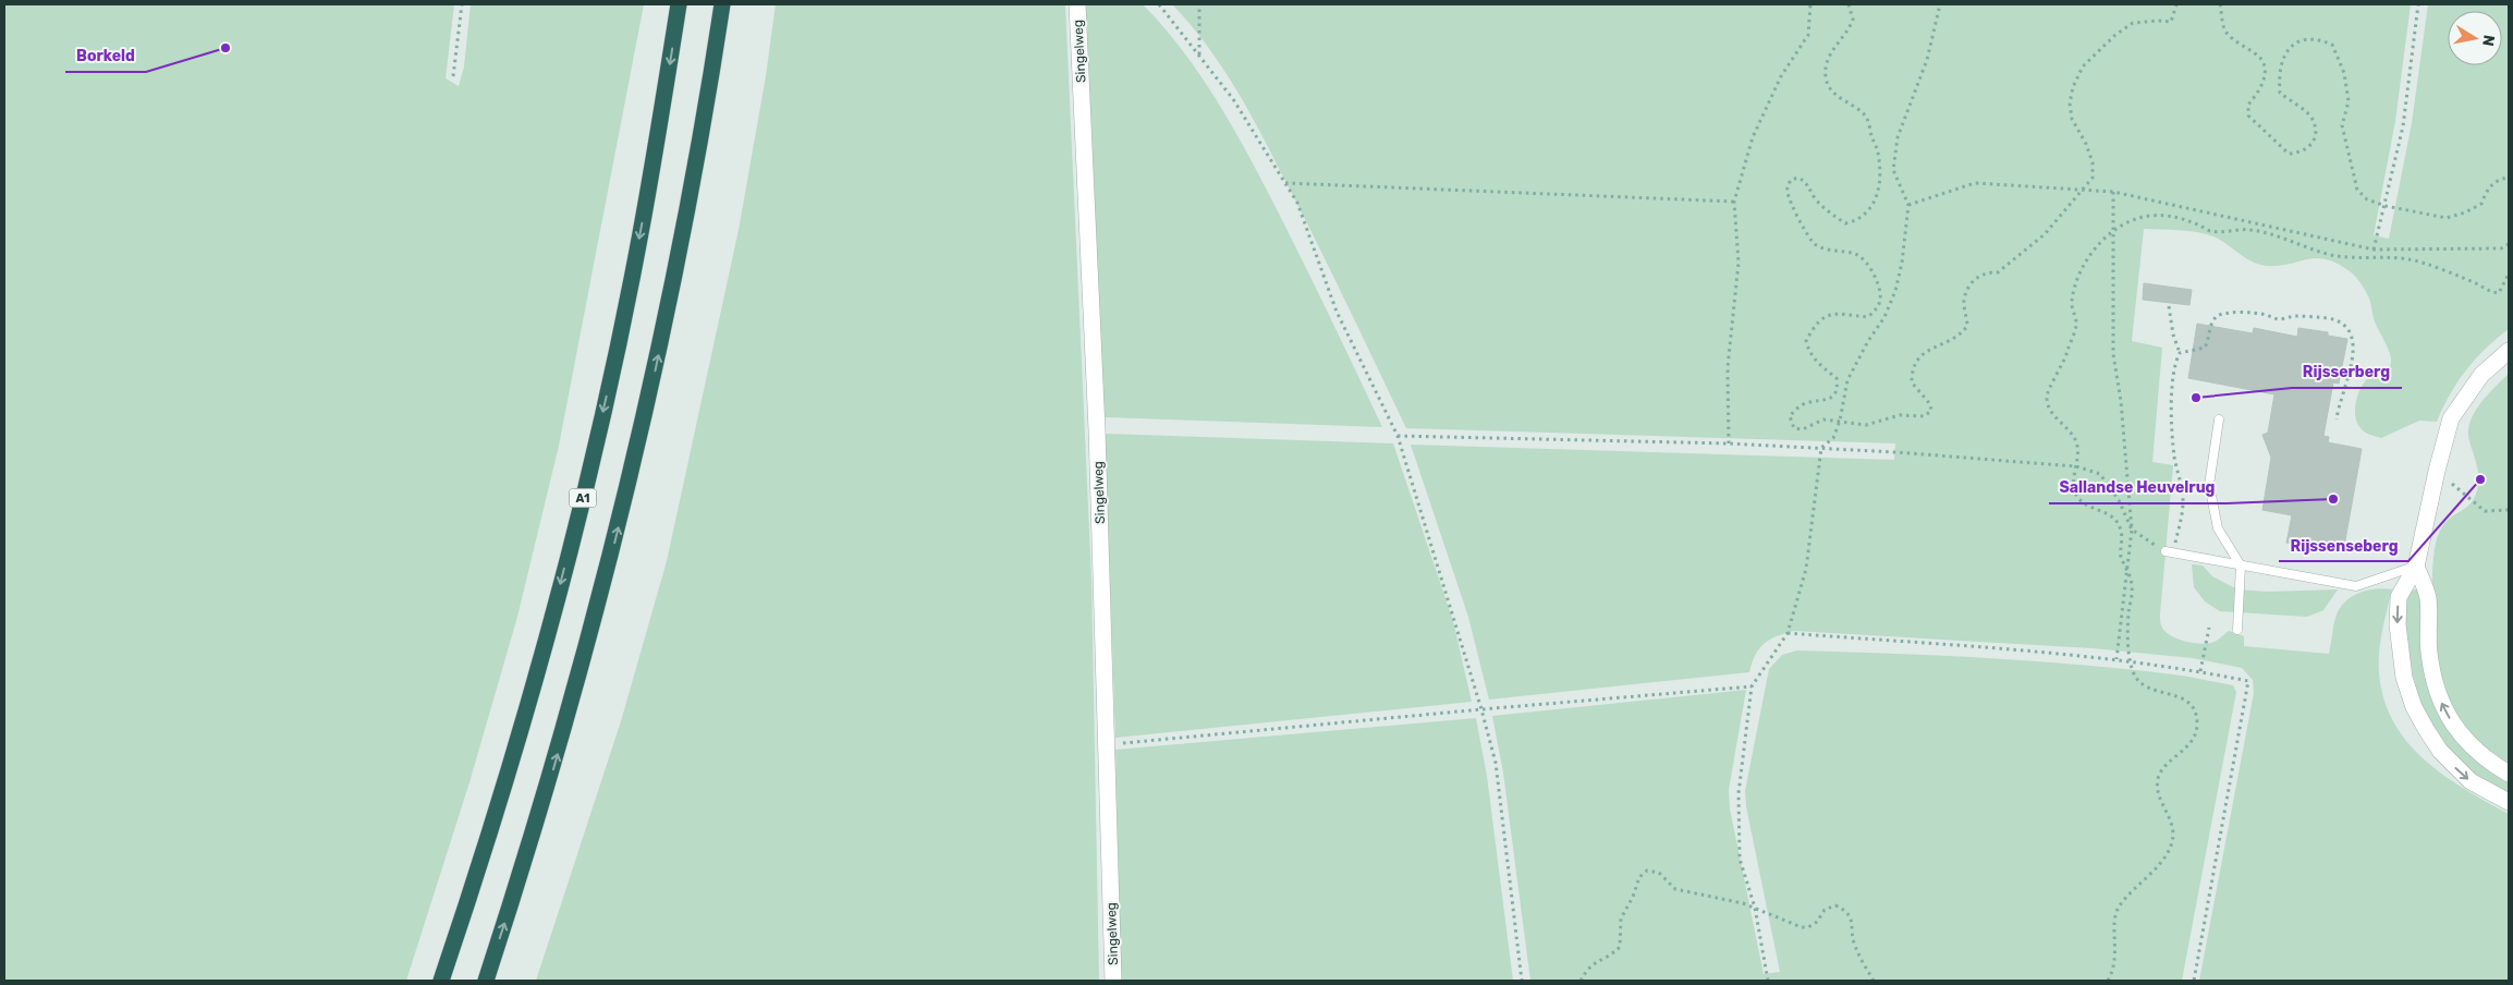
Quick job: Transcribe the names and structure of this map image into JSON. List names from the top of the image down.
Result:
{
  "streets": {
    "highway": ["A1"],
    "street": ["Singelweg"]
  },
  "places": [
    "Borkeld",
    "Rijsserberg",
    "Rijssenseberg",
    "Sallandse Heuvelrug"
  ],
  "north": "right"
}
